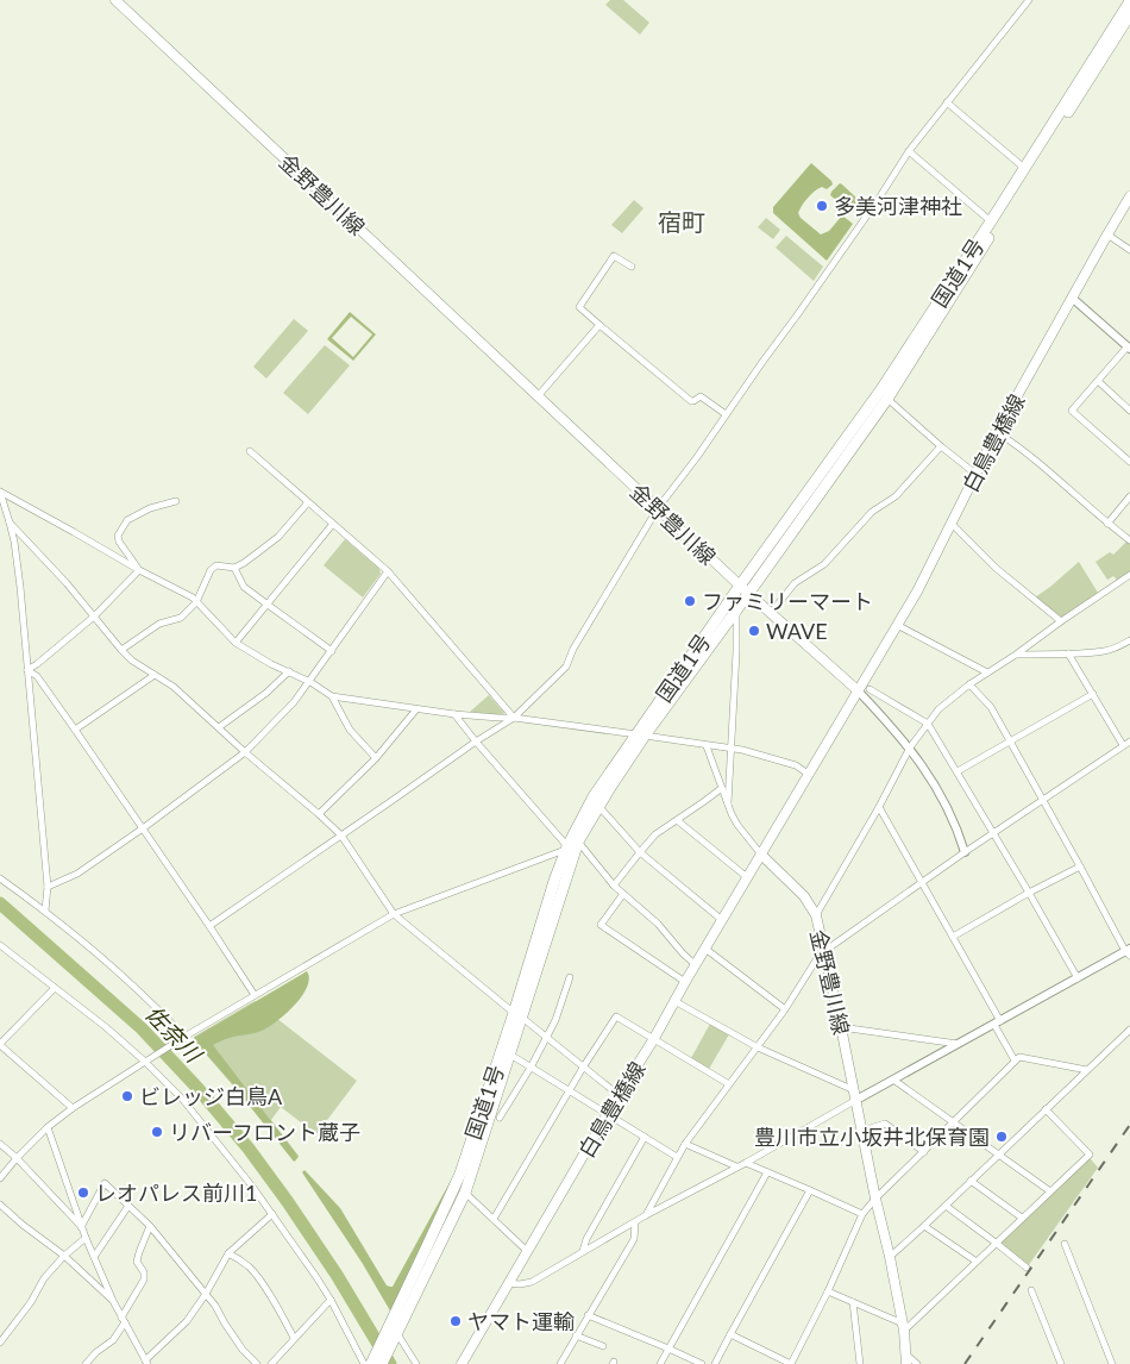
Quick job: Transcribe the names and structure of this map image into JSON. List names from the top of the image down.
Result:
{
  "streets": {
    "highway": ["国道1号"],
    "main road": ["金野豊川線", "白鳥豊橋線"]
  },
  "crossings": [
    ["金野豊川線", "国道1号"],
    ["金野豊川線", "白鳥豊橋線"]
  ],
  "districts": ["宿町"],
  "water": ["佐奈川"],
  "places": [
    "多美河津神社",
    "ファミリーマート",
    "WAVE",
    "ビレッジ白鳥A",
    "リバーフロント蔵子",
    "豊川市立小坂井北保育園",
    "レオパレス前川1",
    "ヤマト運輸"
  ]
}
